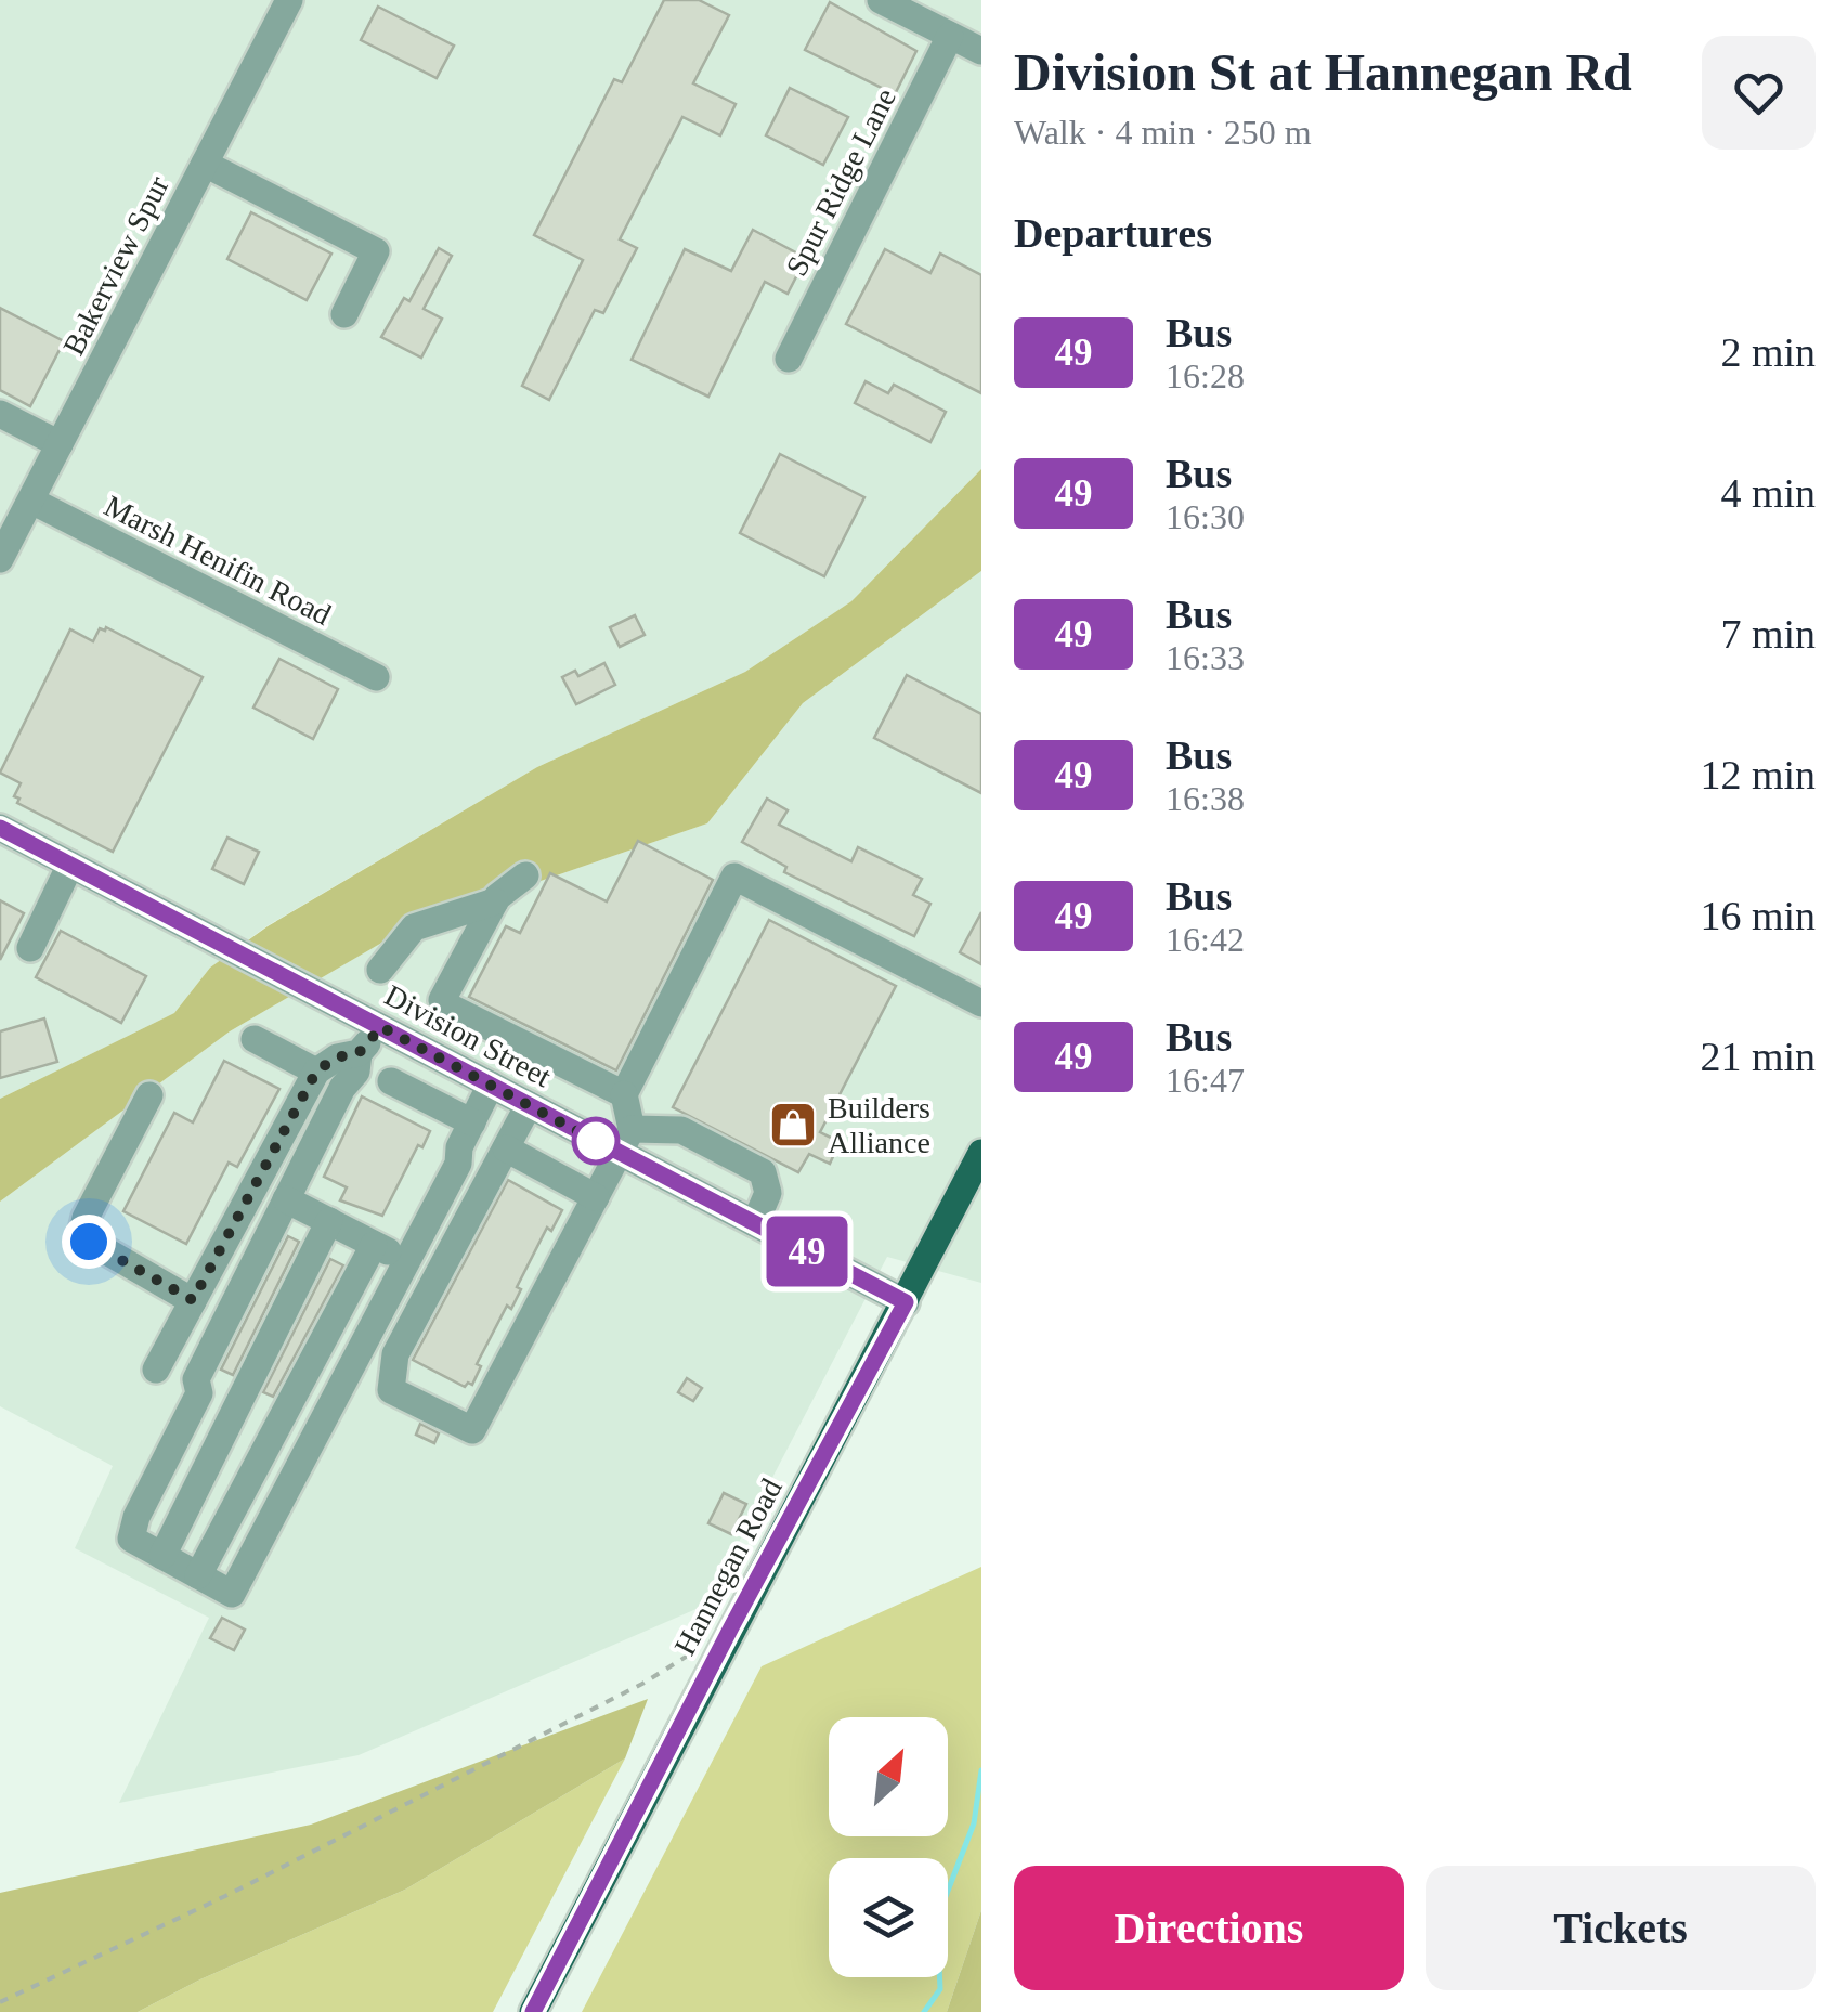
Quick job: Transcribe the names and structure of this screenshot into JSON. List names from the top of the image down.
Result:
{
  "streets": {
    "main road": ["Hannegan Road"],
    "street": [
      "Spur Ridge Lane",
      "Bakerview Spur",
      "Marsh Henifin Road",
      "Division Street"
    ]
  },
  "crossings": [
    ["Bakerview Spur", "Marsh Henifin Road"],
    ["Division Street", "Hannegan Road"]
  ],
  "places": {
    "shop": ["Builders Alliance"]
  },
  "lines": ["bus line 49"],
  "north": "top right",
  "page": {
    "on_map": "49",
    "heading": [
      ["Division St at Hannegan Rd", "Walk · 4 min · 250 m"],
      "Departures"
    ],
    "list": [
      {
        "mark": "49",
        "name": "Bus",
        "note": "16:28",
        "value": "2 min"
      },
      {
        "mark": "49",
        "name": "Bus",
        "note": "16:30",
        "value": "4 min"
      },
      {
        "mark": "49",
        "name": "Bus",
        "note": "16:33",
        "value": "7 min"
      },
      {
        "mark": "49",
        "name": "Bus",
        "note": "16:38",
        "value": "12 min"
      },
      {
        "mark": "49",
        "name": "Bus",
        "note": "16:42",
        "value": "16 min"
      },
      {
        "mark": "49",
        "name": "Bus",
        "note": "16:47",
        "value": "21 min"
      }
    ],
    "buttons": ["Directions", "Tickets"]
  }
}
